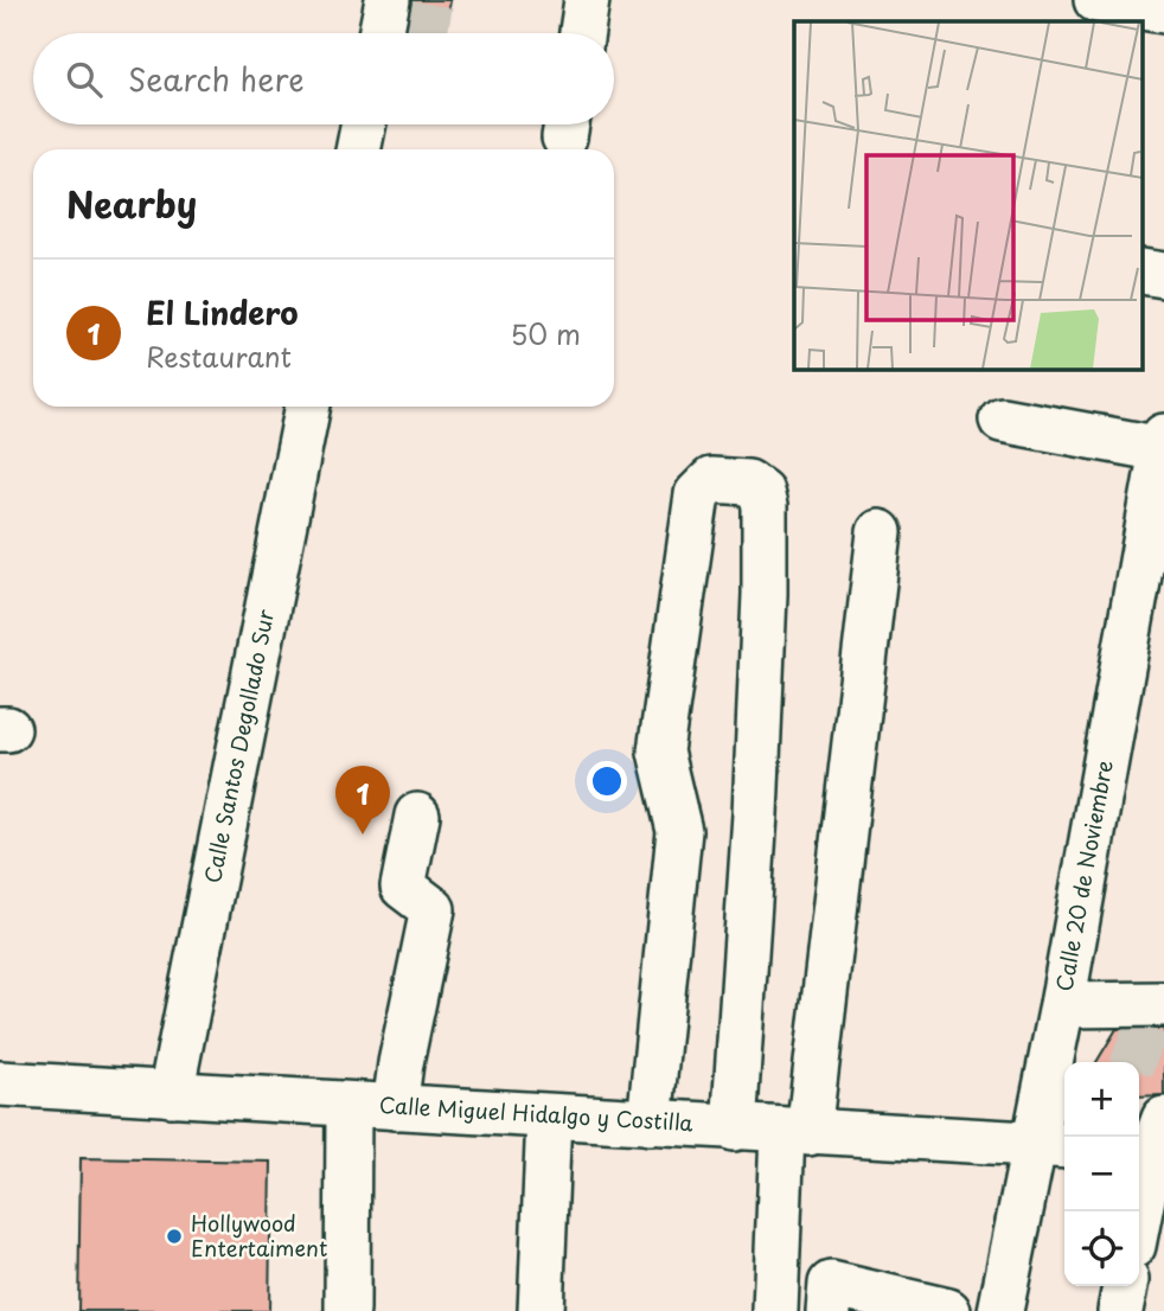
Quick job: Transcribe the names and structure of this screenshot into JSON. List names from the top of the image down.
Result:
{
  "streets": {
    "street": ["Calle Santos Degollado Sur", "Calle 20 de Noviembre", "Calle Miguel Hidalgo y Costilla"]
  },
  "crossings": [
    ["Calle Santos Degollado Sur", "Calle Miguel Hidalgo y Costilla"],
    ["Calle 20 de Noviembre", "Calle Miguel Hidalgo y Costilla"]
  ],
  "places": ["Hollywood Entertaiment"],
  "page": {
    "search": "Search here",
    "heading": "Nearby",
    "list": [
      {
        "mark": "1",
        "name": "El Lindero",
        "note": "Restaurant",
        "value": "50 m"
      }
    ],
    "pins": "1",
    "map_buttons": ["+", "−"]
  }
}
